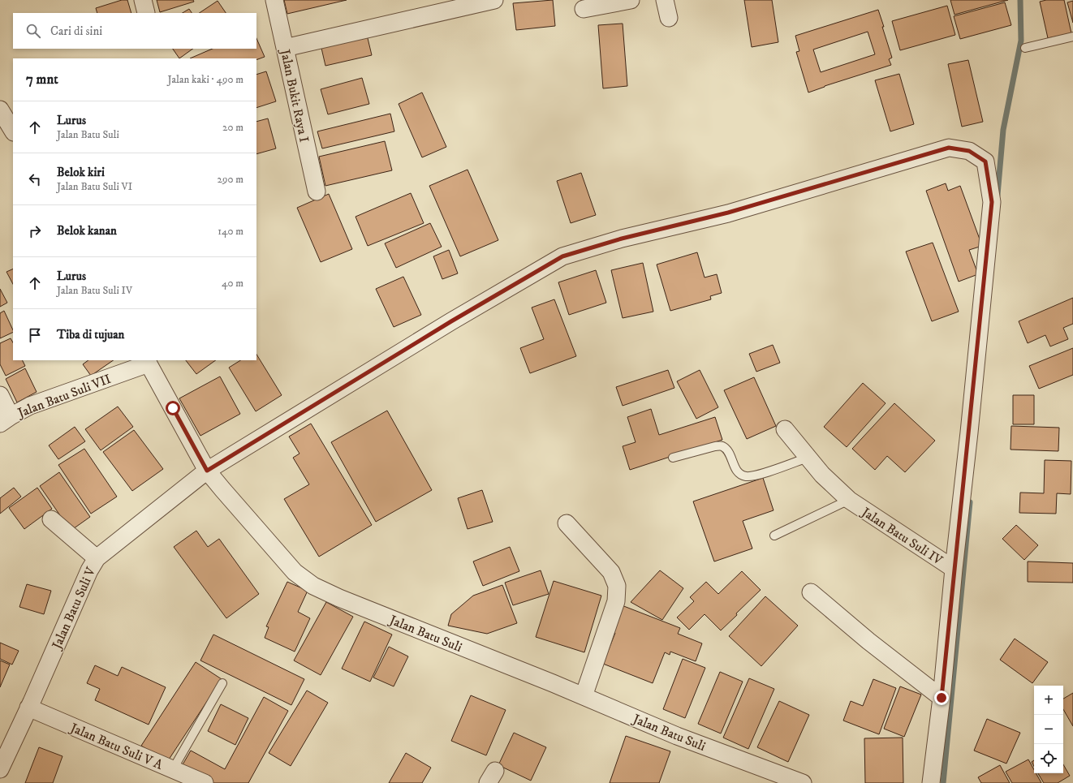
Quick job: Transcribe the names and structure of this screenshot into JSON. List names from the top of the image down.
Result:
{
  "streets": {
    "street": [
      "Jalan Bukit Raya I",
      "Jalan Batu Suli VII",
      "Jalan Batu Suli IV",
      "Jalan Batu Suli V",
      "Jalan Batu Suli",
      "Jalan Batu Suli V A"
    ]
  },
  "crossings": [
    ["Jalan Batu Suli VII", "Jalan Batu Suli"],
    ["Jalan Batu Suli IV", "Jalan Batu Suli V"],
    ["Jalan Batu Suli V", "Jalan Batu Suli"],
    ["Jalan Batu Suli V", "Jalan Batu Suli V A"]
  ],
  "page": {
    "search": "Cari di sini",
    "heading": ["7 mnt", "Jalan kaki · 490 m"],
    "list": [
      ["Lurus", "Jalan Batu Suli", "20 m"],
      ["Belok kiri", "Jalan Batu Suli VI", "290 m"],
      ["Belok kanan", "140 m"],
      ["Lurus", "Jalan Batu Suli IV", "40 m"],
      "Tiba di tujuan"
    ],
    "map_buttons": ["+", "−"]
  }
}
